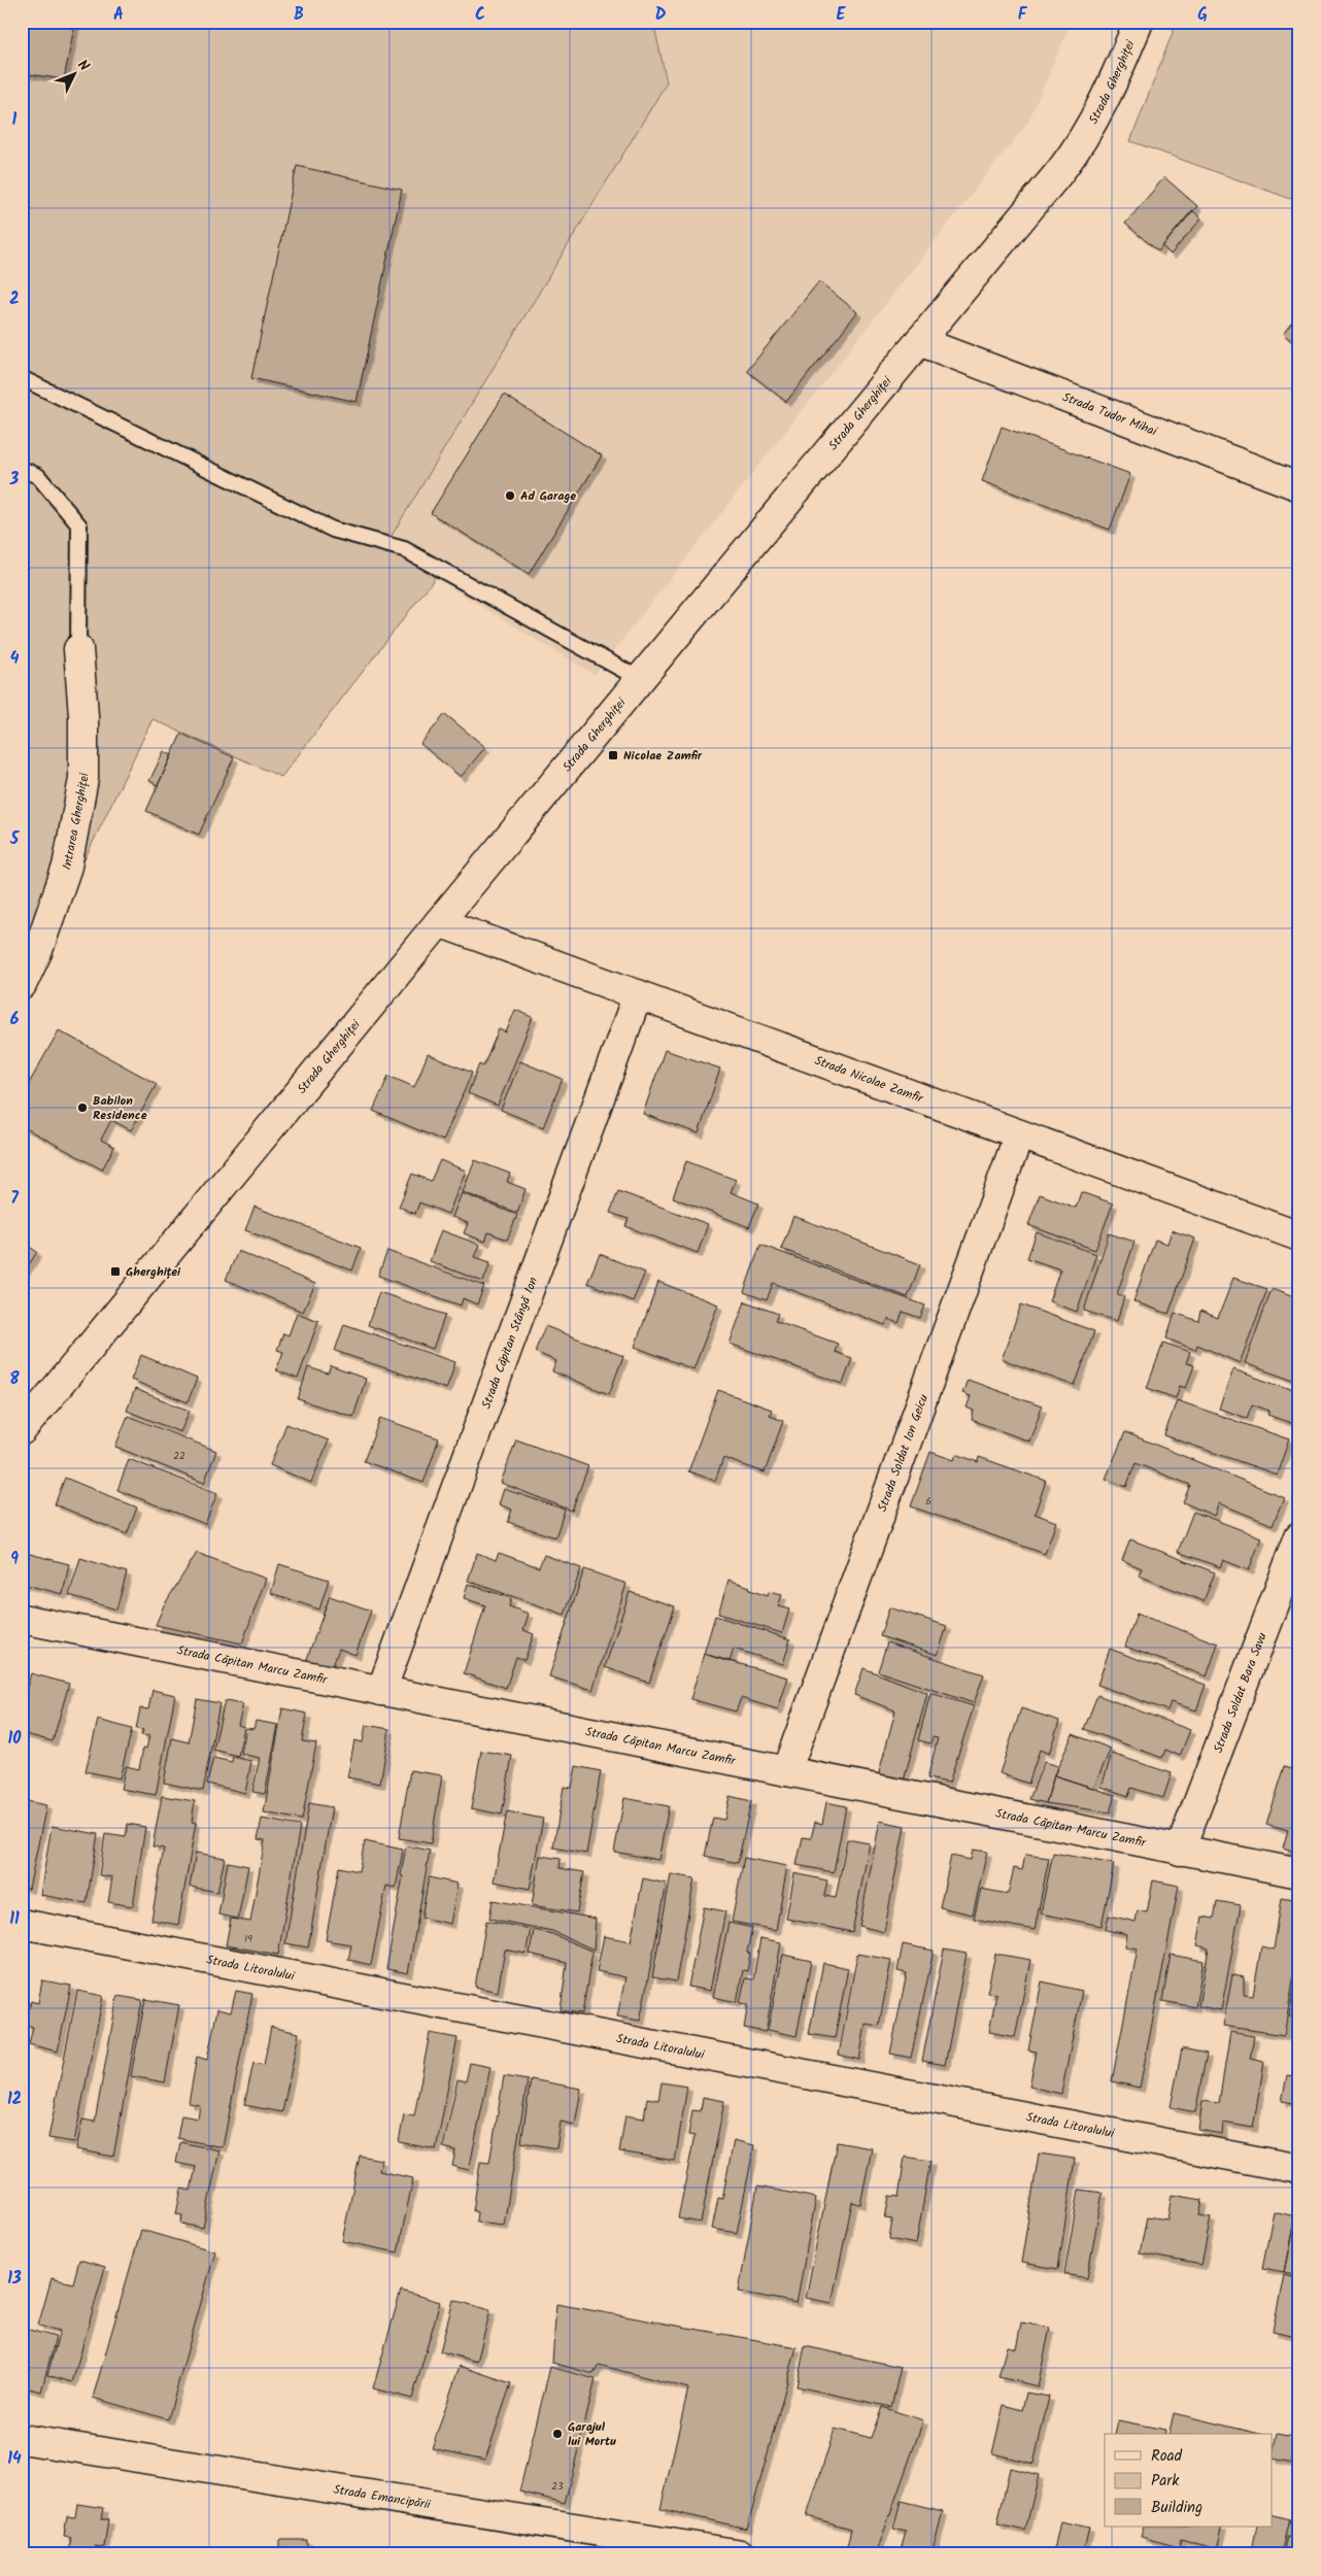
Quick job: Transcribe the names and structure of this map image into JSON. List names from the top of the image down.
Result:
{
  "streets": {
    "street": [
      "Strada Gherghiței",
      "Strada Tudor Mihai",
      "Intrarea Gherghiței",
      "Strada Nicolae Zamfir",
      "Strada Căpitan Stângă Ion",
      "Strada Soldat Ion Geicu",
      "Strada Căpitan Marcu Zamfir",
      "Strada Soldat Bara Savu",
      "Strada Litoralului",
      "Strada Emancipării"
    ]
  },
  "crossings": [
    ["Strada Gherghiței", "Strada Tudor Mihai"],
    ["Strada Gherghiței", "Strada Nicolae Zamfir"],
    ["Strada Nicolae Zamfir", "Strada Căpitan Stângă Ion"],
    ["Strada Nicolae Zamfir", "Strada Soldat Ion Geicu"],
    ["Strada Căpitan Stângă Ion", "Strada Căpitan Marcu Zamfir"],
    ["Strada Soldat Ion Geicu", "Strada Căpitan Marcu Zamfir"],
    ["Strada Căpitan Marcu Zamfir", "Strada Soldat Bara Savu"]
  ],
  "places": {
    "other": ["Ad Garage", "Babilon Residence", "Garajul lui Mortu"],
    "transit": ["Nicolae Zamfir", "Gherghiței"]
  },
  "house_numbers": [
    "22",
    "6",
    "19",
    "23"
  ],
  "legend": ["Road", "Park", "Building"],
  "north": "top right",
  "grid": {
    "columns": [
      "A",
      "B",
      "C",
      "D",
      "E",
      "F",
      "G"
    ],
    "rows": [
      "1",
      "2",
      "3",
      "4",
      "5",
      "6",
      "7",
      "8",
      "9",
      "10",
      "11",
      "12",
      "13",
      "14"
    ]
  }
}
